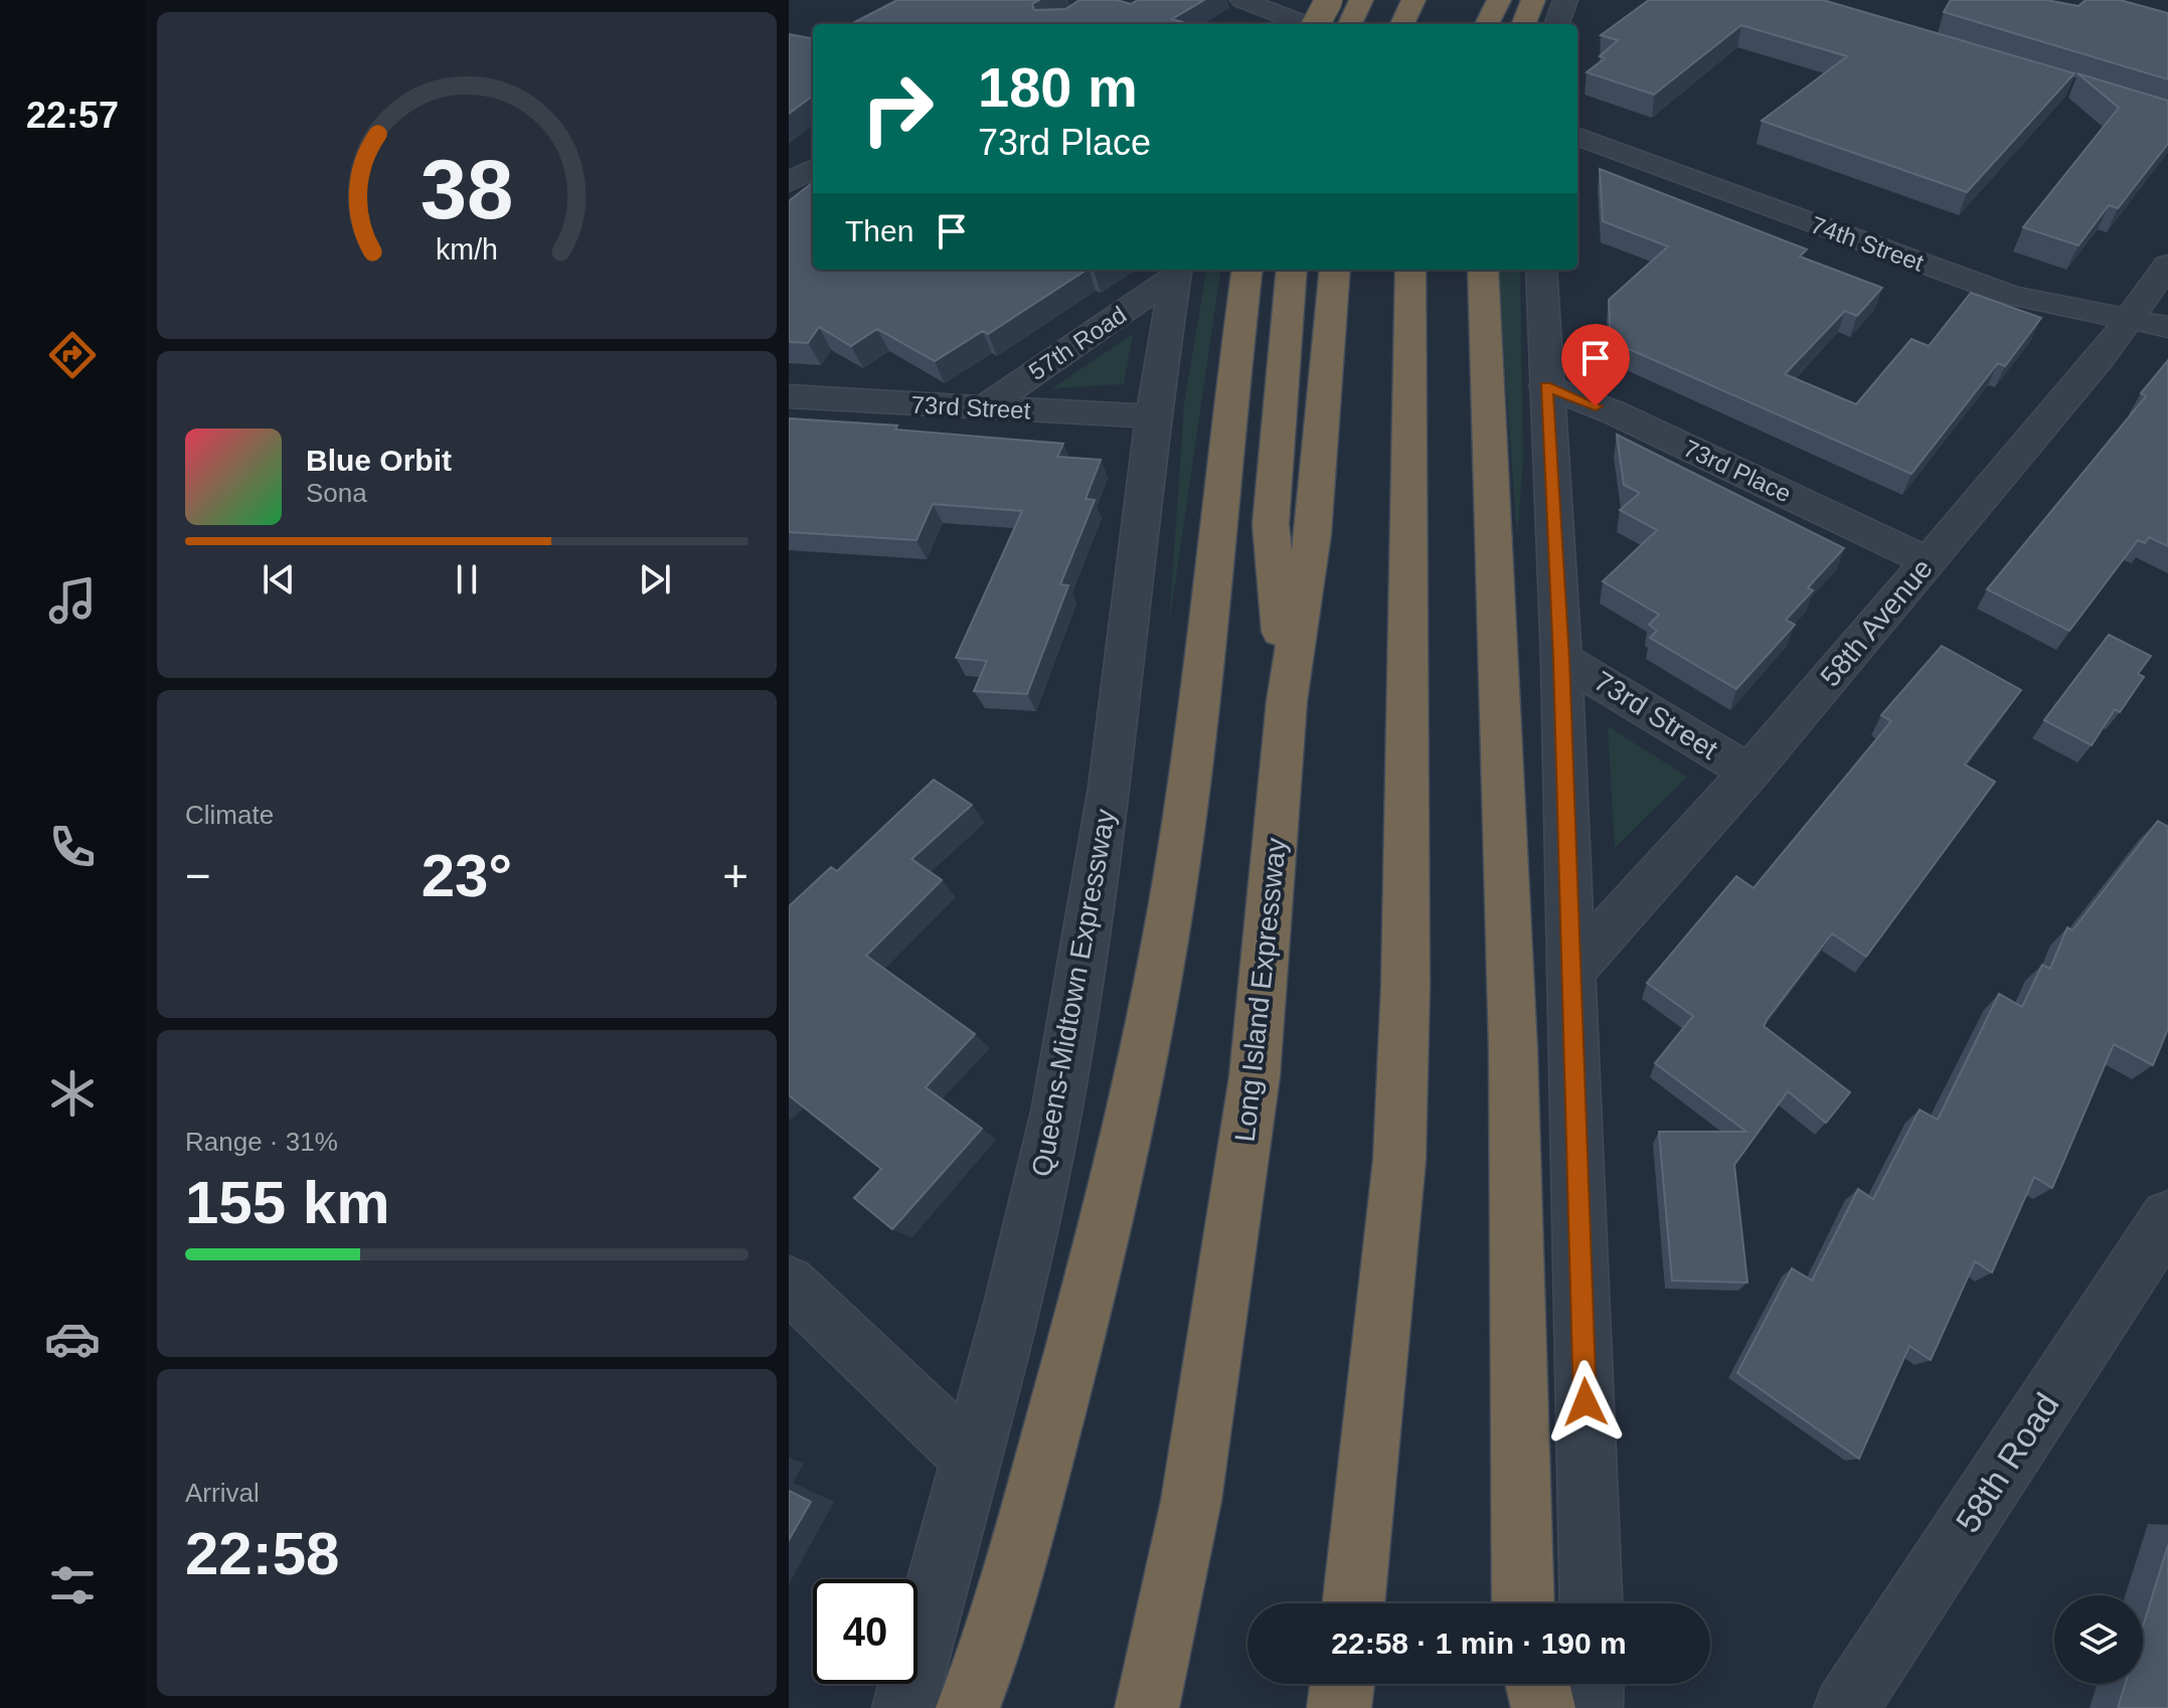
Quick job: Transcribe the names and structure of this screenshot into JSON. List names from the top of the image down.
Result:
{
  "streets": {
    "highway": ["Long Island Expressway"],
    "street": [
      "74th Street",
      "57th Road",
      "73rd Street",
      "73rd Place",
      "58th Avenue",
      "Queens-Midtown Expressway",
      "58th Road"
    ]
  },
  "crossings": [
    ["74th Street", "58th Avenue"],
    ["57th Road", "73rd Street"],
    ["57th Road", "Queens-Midtown Expressway"],
    ["73rd Street", "58th Avenue"],
    ["73rd Street", "Queens-Midtown Expressway"],
    ["73rd Place", "58th Avenue"]
  ],
  "page": {
    "tabs": "22:57",
    "turn": ["180 m", "73rd Place"],
    "then": "Then",
    "song": ["Blue Orbit", "Sona"],
    "tile": [
      "Climate",
      ["Range · 31%", "155 km"],
      ["Arrival", "22:58"]
    ],
    "heat": ["−", "23°", "+"],
    "limit": "40",
    "trip": "22:58 · 1 min · 190 m",
    "gauge": ["38", "km/h"]
  }
}
